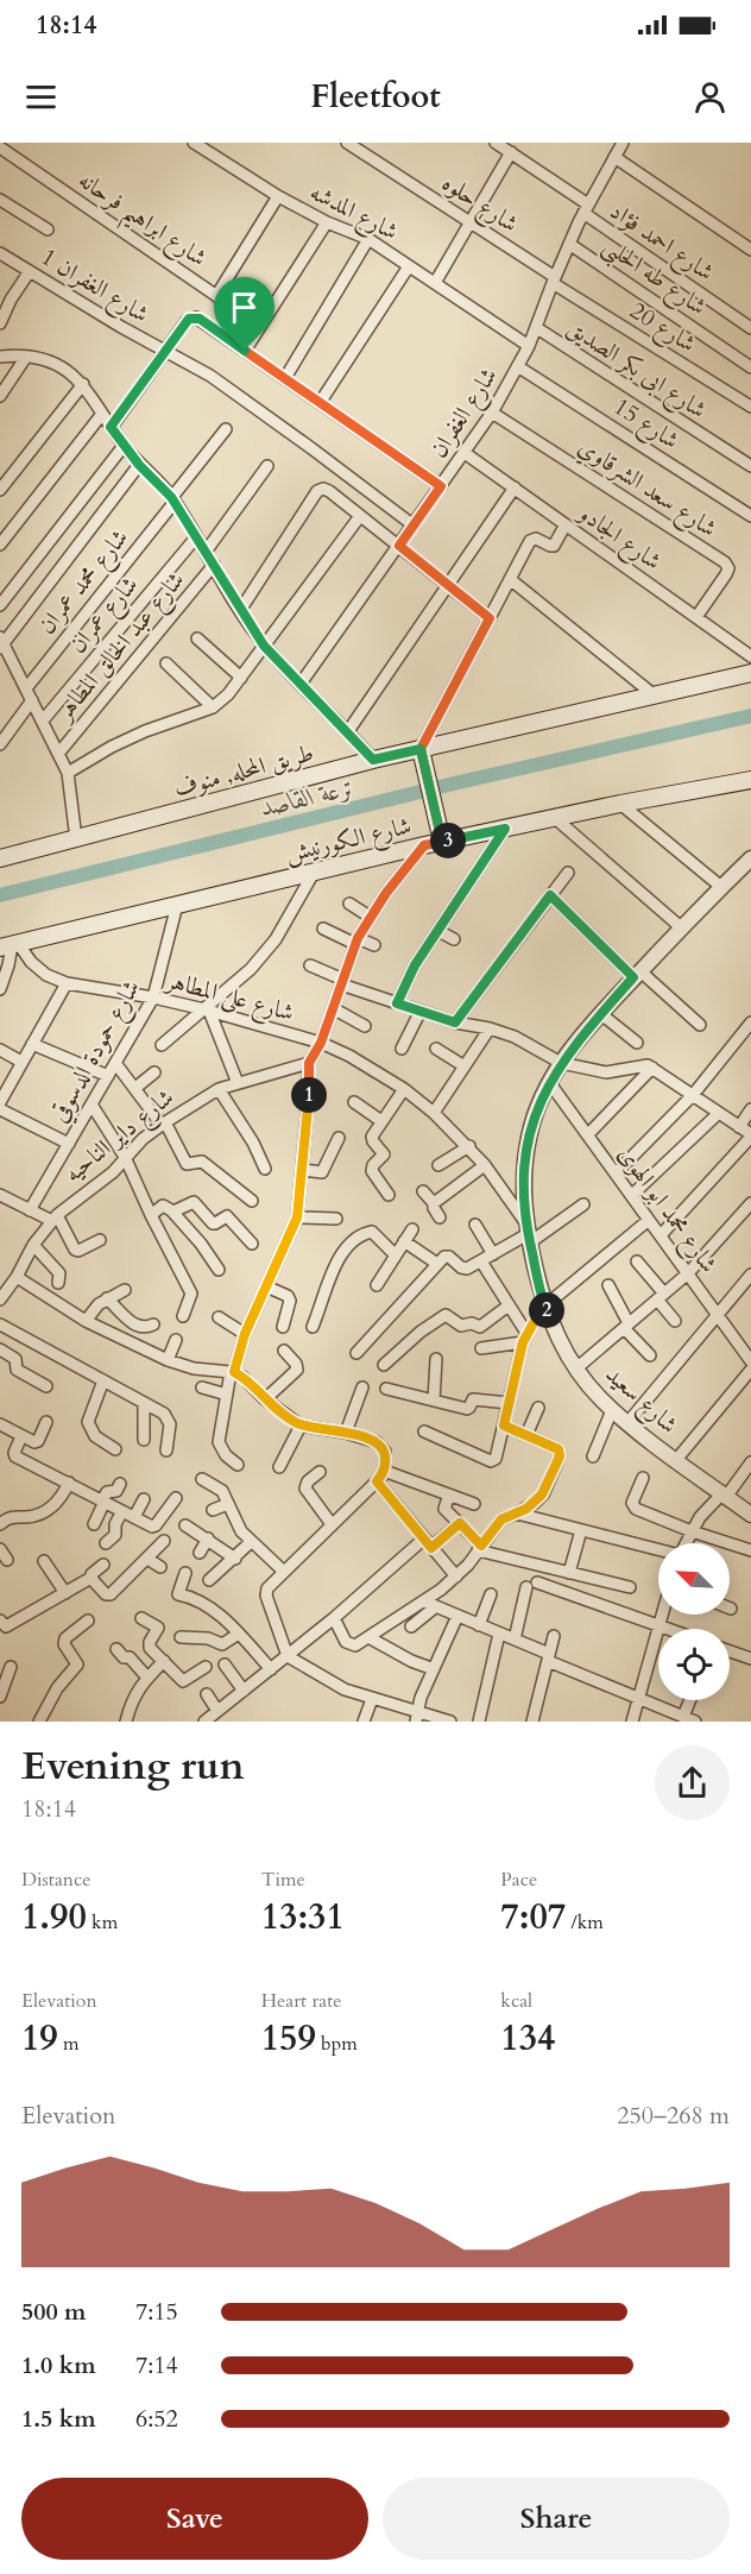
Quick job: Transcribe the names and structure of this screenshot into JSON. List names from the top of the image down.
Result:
{
  "streets": {
    "main road": ["طريق المحله, منوف", "شارع الكورنيش"],
    "street": [
      "شارع حلوه",
      "شارع المدشه",
      "شارع ابراهيم فرحانه",
      "شارع احمد فؤاد",
      "شارع طه الحلبى",
      "شارع الغفران 1",
      "شارع 20",
      "شارع ابى بكر الصديق",
      "شارع الغفران",
      "شارع 15",
      "شارع سعد الشرقاوي",
      "شارع الجادو",
      "شارع محمد عمران",
      "شارع عمران",
      "شارع عبد الخالق المطاهر",
      "شارع على المطاهر",
      "شارع حمودة الدسوقي",
      "شارع داير الناحيه",
      "شارع محمد ابو الهوى",
      "شارع سعيد"
    ]
  },
  "crossings": [
    ["شارع حلوه", "شارع 20"],
    ["شارع حلوه", "شارع الغفران"],
    ["شارع المدشه", "شارع الغفران"],
    ["شارع احمد فؤاد", "شارع الغفران"],
    ["شارع طه الحلبى", "شارع الغفران"],
    ["شارع الغفران 1", "شارع الغفران"],
    ["شارع 20", "شارع الغفران"],
    ["شارع ابى بكر الصديق", "شارع الغفران"],
    ["شارع الغفران", "شارع 15"],
    ["شارع الغفران", "شارع سعد الشرقاوي"],
    ["شارع الغفران", "شارع الجادو"],
    ["شارع سعد الشرقاوي", "شارع الجادو"],
    ["شارع الكورنيش", "شارع على المطاهر"],
    ["شارع الكورنيش", "شارع حمودة الدسوقي"],
    ["شارع على المطاهر", "شارع حمودة الدسوقي"],
    ["شارع محمد ابو الهوى", "شارع سعيد"]
  ],
  "water": ["ترعة القاصد"],
  "north": "top left",
  "page": {
    "status": "18:14",
    "header": "Fleetfoot",
    "pins": ["3", "1", "2"],
    "heading": ["Evening run", "18:14"],
    "stats": [
      ["Distance", "1.90 km"],
      ["Time", "13:31"],
      ["Pace", "7:07 /km"],
      ["Elevation", "19 m"],
      ["Heart rate", "159 bpm"],
      ["kcal", "134"]
    ],
    "chart": ["Elevation", "250–268 m"],
    "list": [
      {
        "name": "500 m",
        "note": "7:15"
      },
      {
        "name": "1.0 km",
        "note": "7:14"
      },
      {
        "name": "1.5 km",
        "note": "6:52"
      }
    ],
    "buttons": ["Save", "Share"]
  }
}
